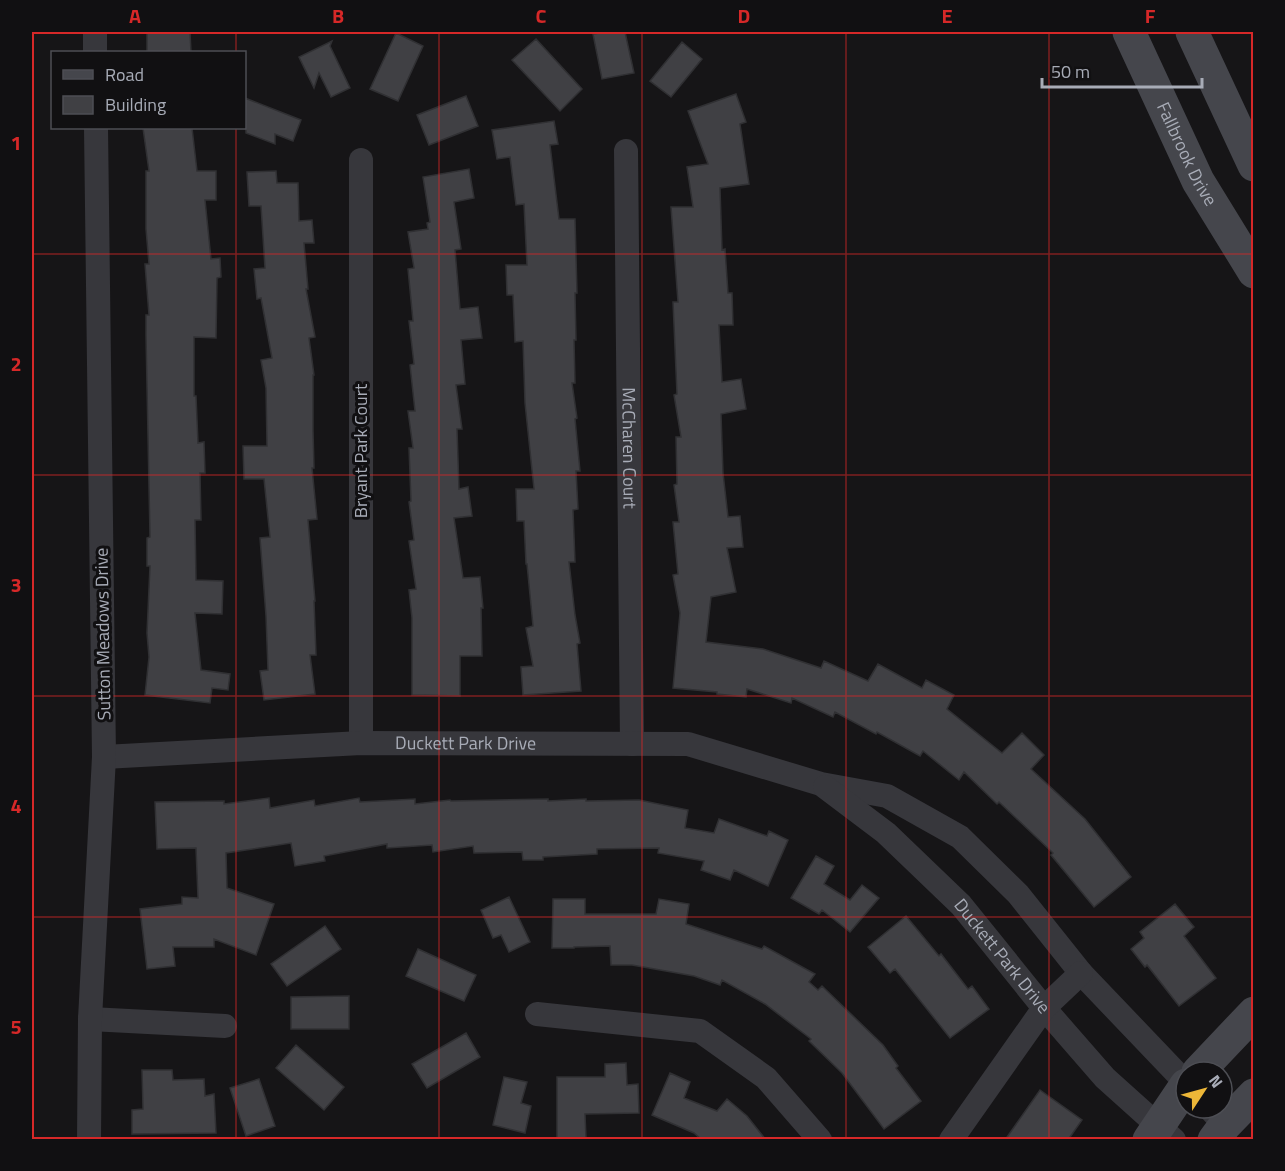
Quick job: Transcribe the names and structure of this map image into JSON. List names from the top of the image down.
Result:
{
  "streets": {
    "main road": ["Fallbrook Drive"],
    "street": [
      "McCharen Court",
      "Bryant Park Court",
      "Sutton Meadows Drive",
      "Duckett Park Drive"
    ]
  },
  "crossings": [
    ["McCharen Court", "Duckett Park Drive"],
    ["Bryant Park Court", "Duckett Park Drive"],
    ["Sutton Meadows Drive", "Duckett Park Drive"]
  ],
  "legend": ["Road", "Building"],
  "scale_bar": "50 m",
  "north": "top right",
  "grid": {
    "columns": [
      "A",
      "B",
      "C",
      "D",
      "E",
      "F"
    ],
    "rows": [
      "1",
      "2",
      "3",
      "4",
      "5"
    ]
  }
}
